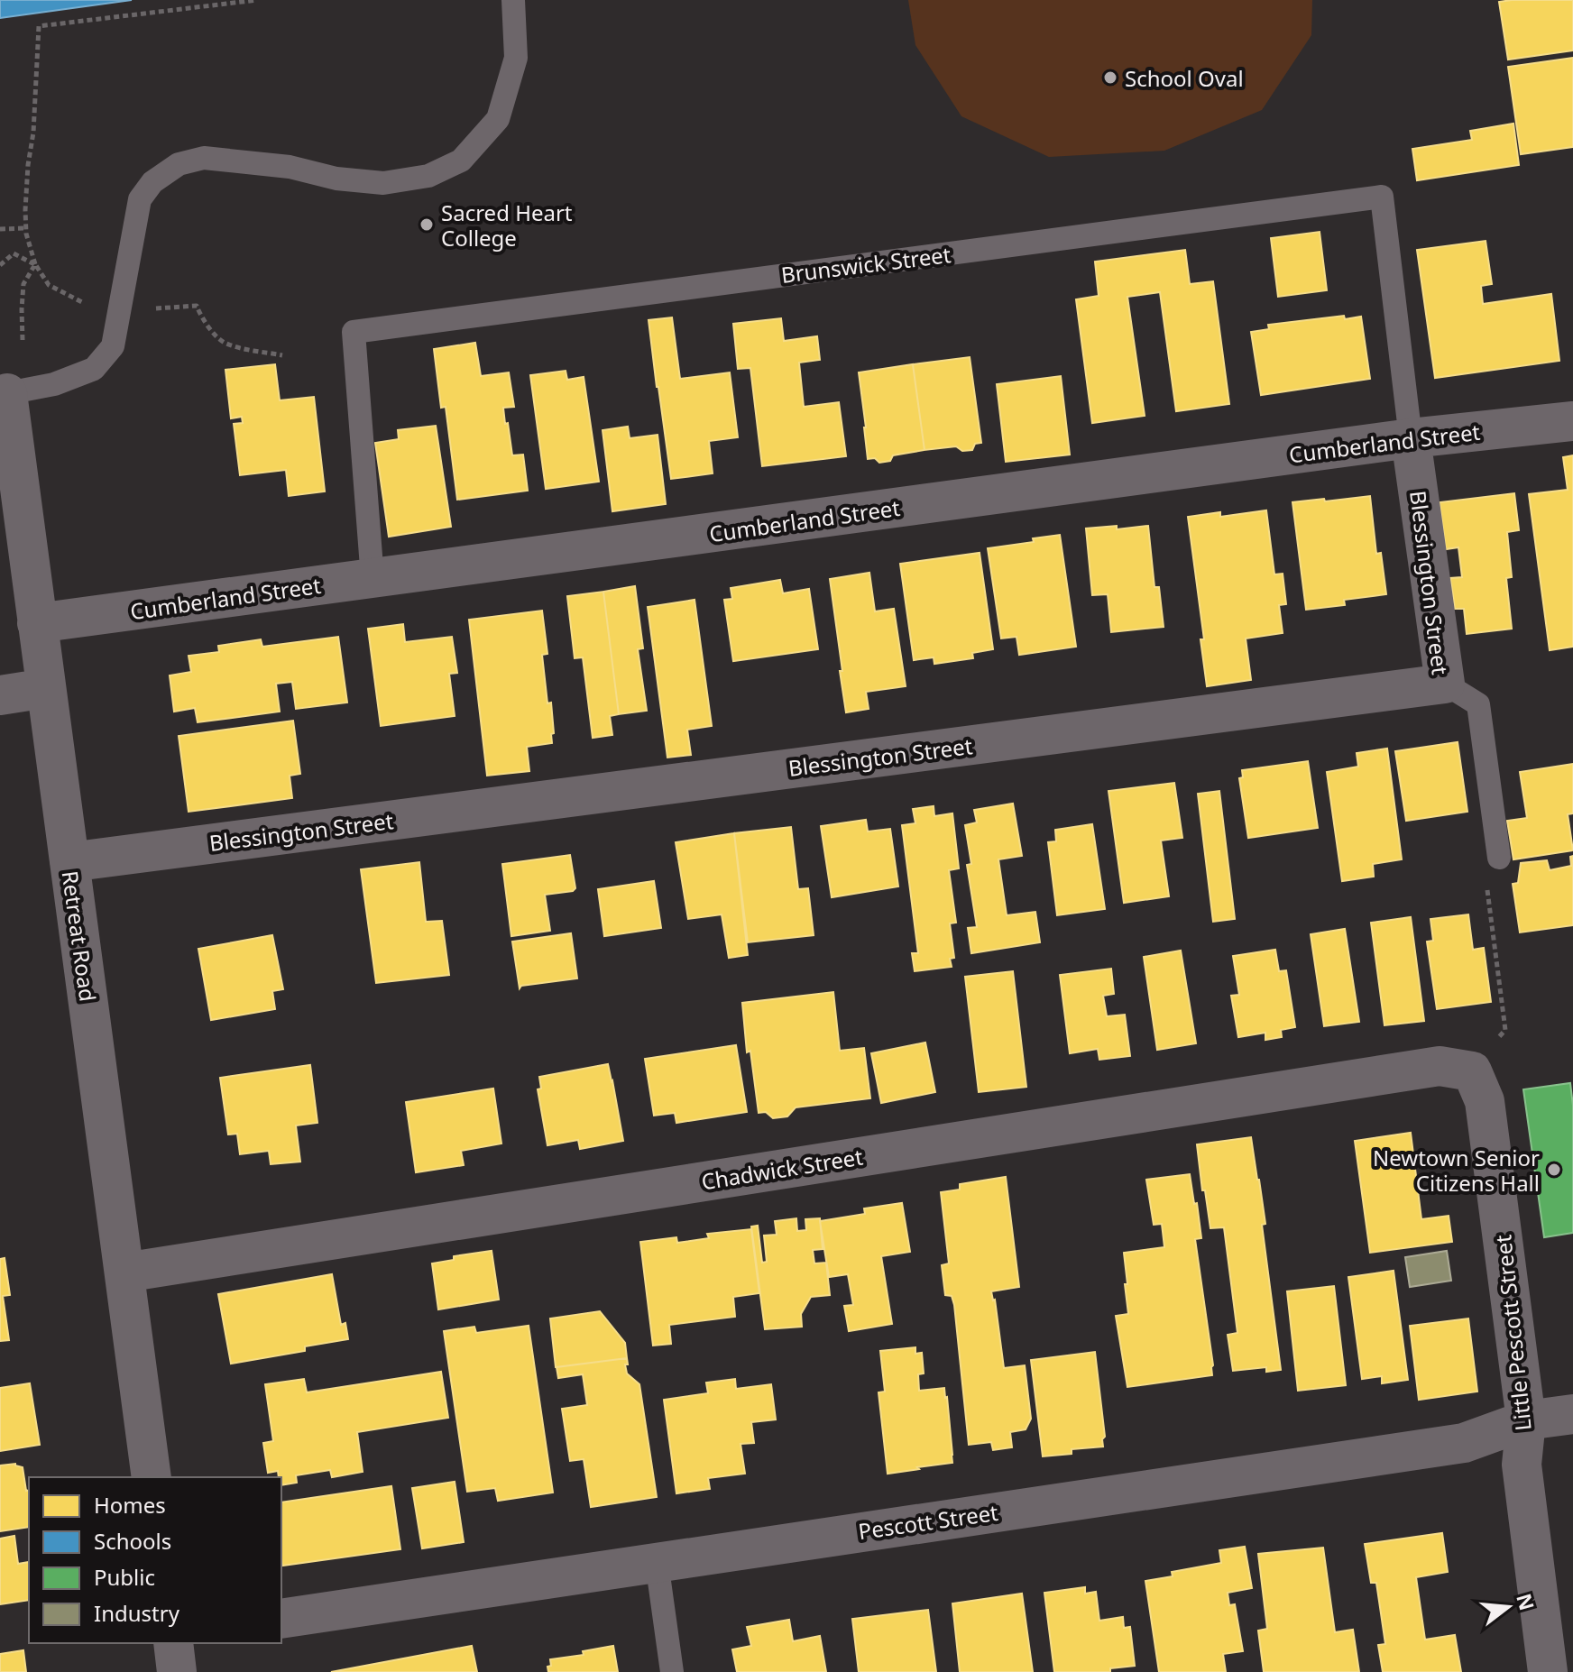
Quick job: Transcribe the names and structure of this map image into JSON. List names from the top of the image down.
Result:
{
  "streets": {
    "street": [
      "Cumberland Street",
      "Blessington Street",
      "Retreat Road",
      "Chadwick Street",
      "Little Pescott Street",
      "Pescott Street"
    ],
    "lane": ["Brunswick Street"]
  },
  "crossings": [
    ["Brunswick Street", "Cumberland Street"],
    ["Brunswick Street", "Blessington Street"],
    ["Cumberland Street", "Blessington Street"],
    ["Cumberland Street", "Retreat Road"],
    ["Blessington Street", "Retreat Road"],
    ["Retreat Road", "Chadwick Street"],
    ["Chadwick Street", "Little Pescott Street"],
    ["Little Pescott Street", "Pescott Street"]
  ],
  "places": ["School Oval", "Sacred Heart College", "Newtown Senior Citizens Hall"],
  "legend": [
    "Homes",
    "Schools",
    "Public",
    "Industry"
  ],
  "north": "right"
}
